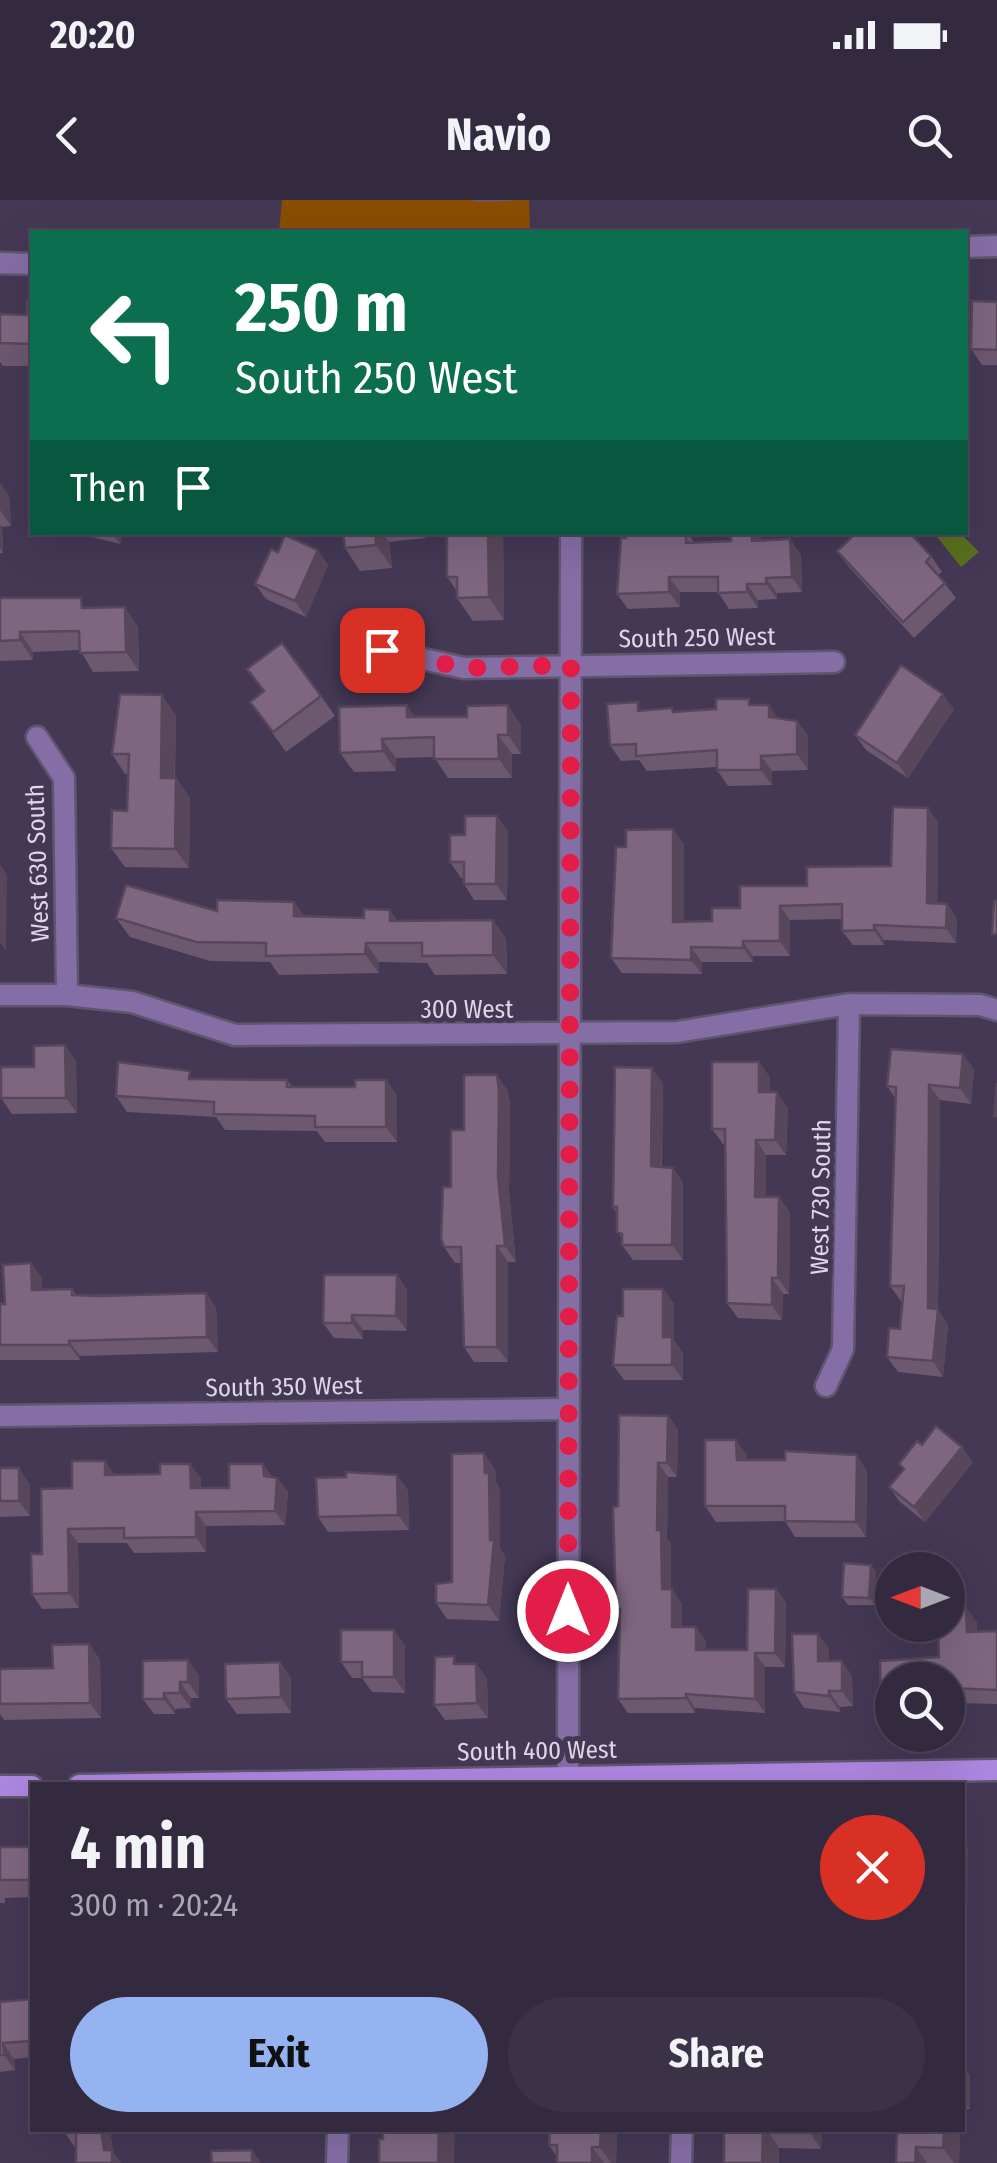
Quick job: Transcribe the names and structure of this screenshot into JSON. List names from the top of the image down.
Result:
{
  "streets": {
    "main road": ["South 400 West"],
    "street": [
      "South 250 West",
      "West 630 South",
      "300 West",
      "West 730 South",
      "South 350 West"
    ]
  },
  "crossings": [
    ["West 630 South", "300 West"],
    ["300 West", "West 730 South"]
  ],
  "north": "left",
  "page": {
    "status": "20:20",
    "header": "Navio",
    "turn": ["250 m", "South 250 West"],
    "then": "Then",
    "heading": ["4 min", "300 m · 20:24"],
    "buttons": ["Exit", "Share"]
  }
}
